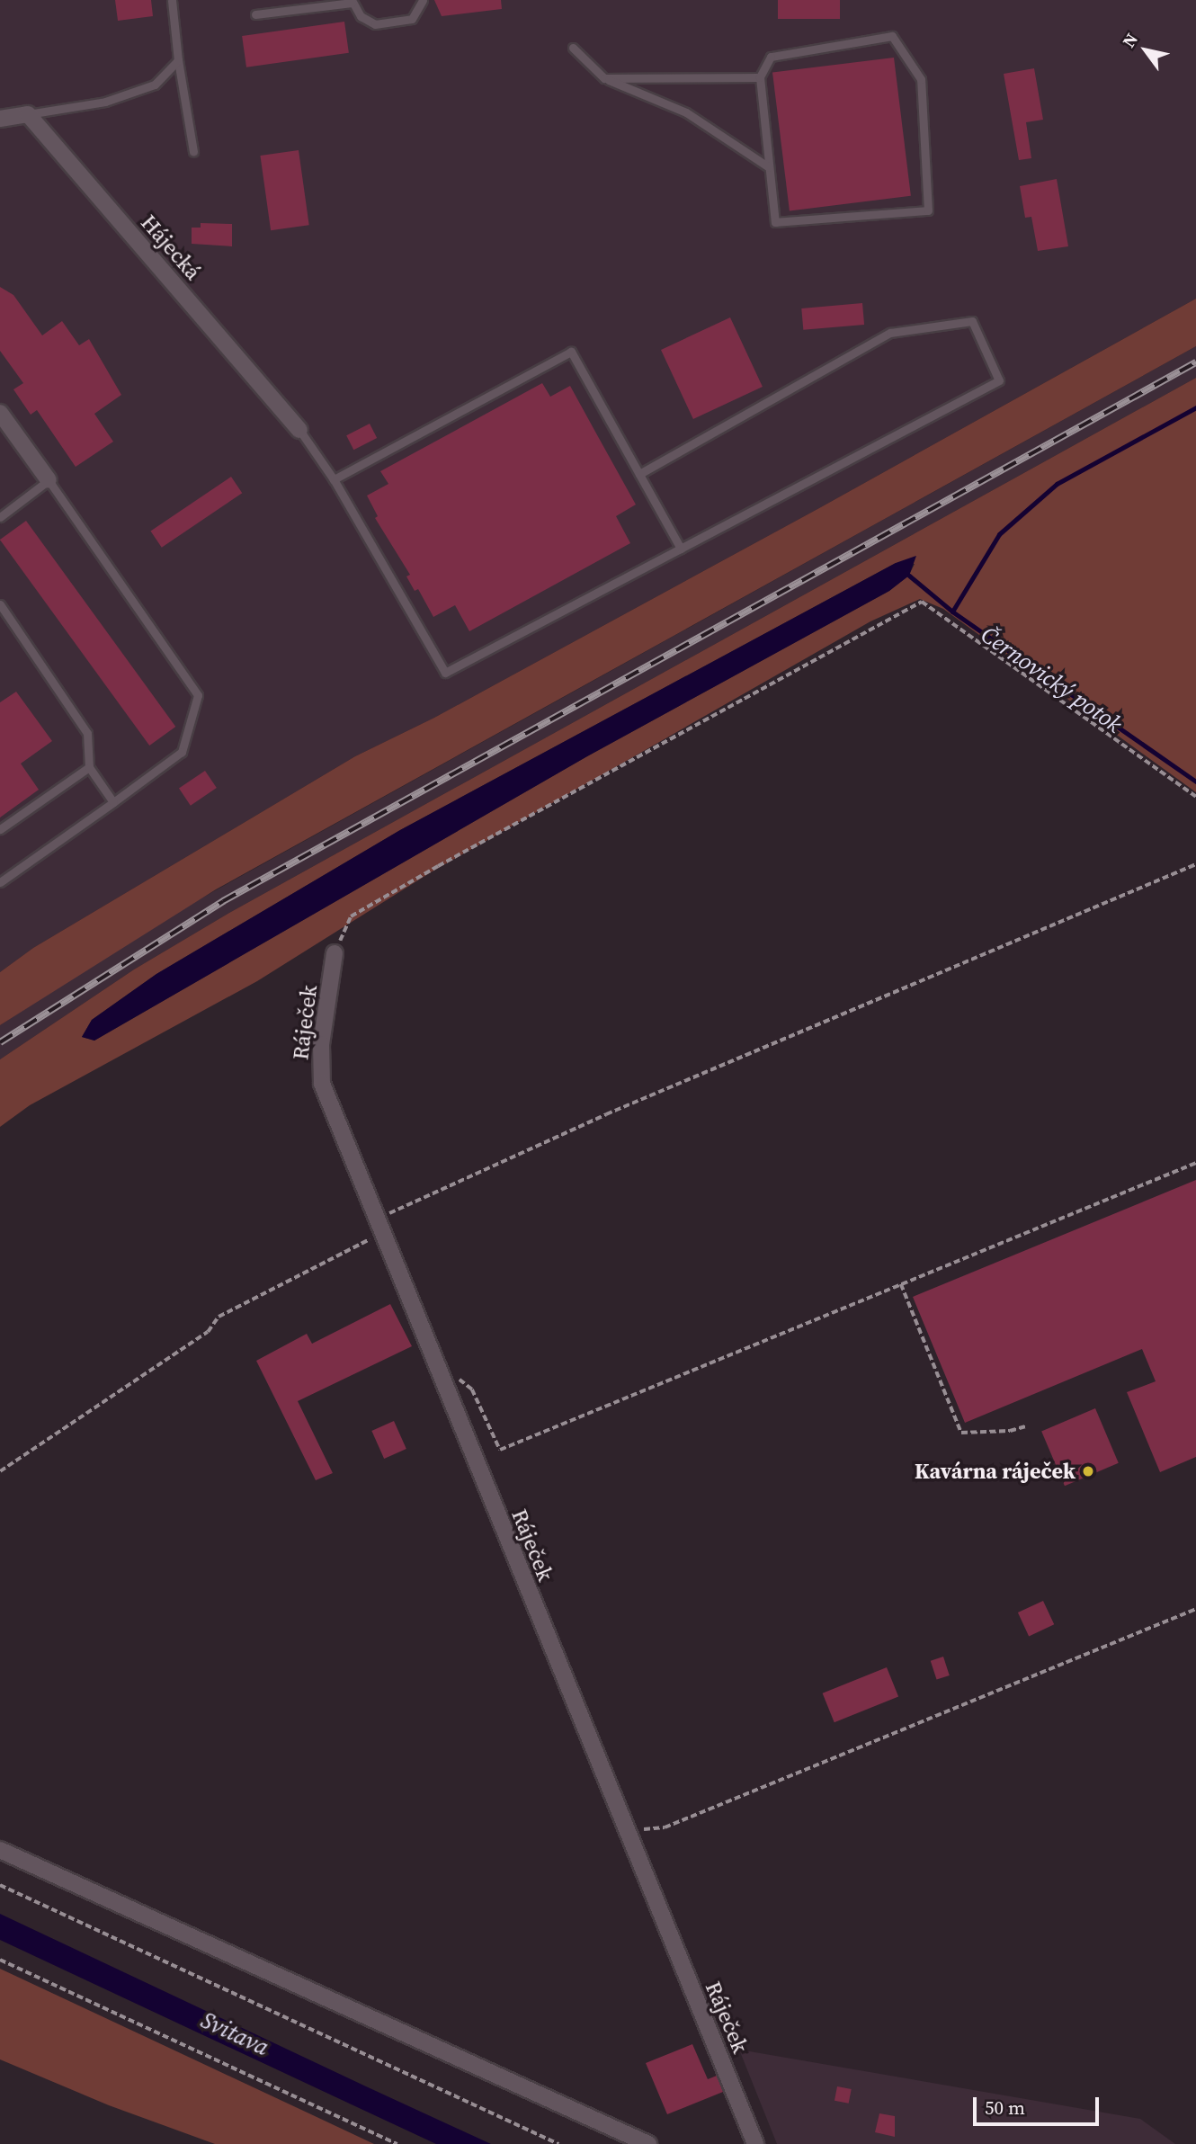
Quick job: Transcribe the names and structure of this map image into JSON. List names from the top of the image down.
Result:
{
  "streets": {
    "street": ["Hájecká", "Ráječek"]
  },
  "water": ["Černovický potok", "Svitava"],
  "places": ["Kavárna ráječek"],
  "scale_bar": "50 m",
  "north": "top left"
}
